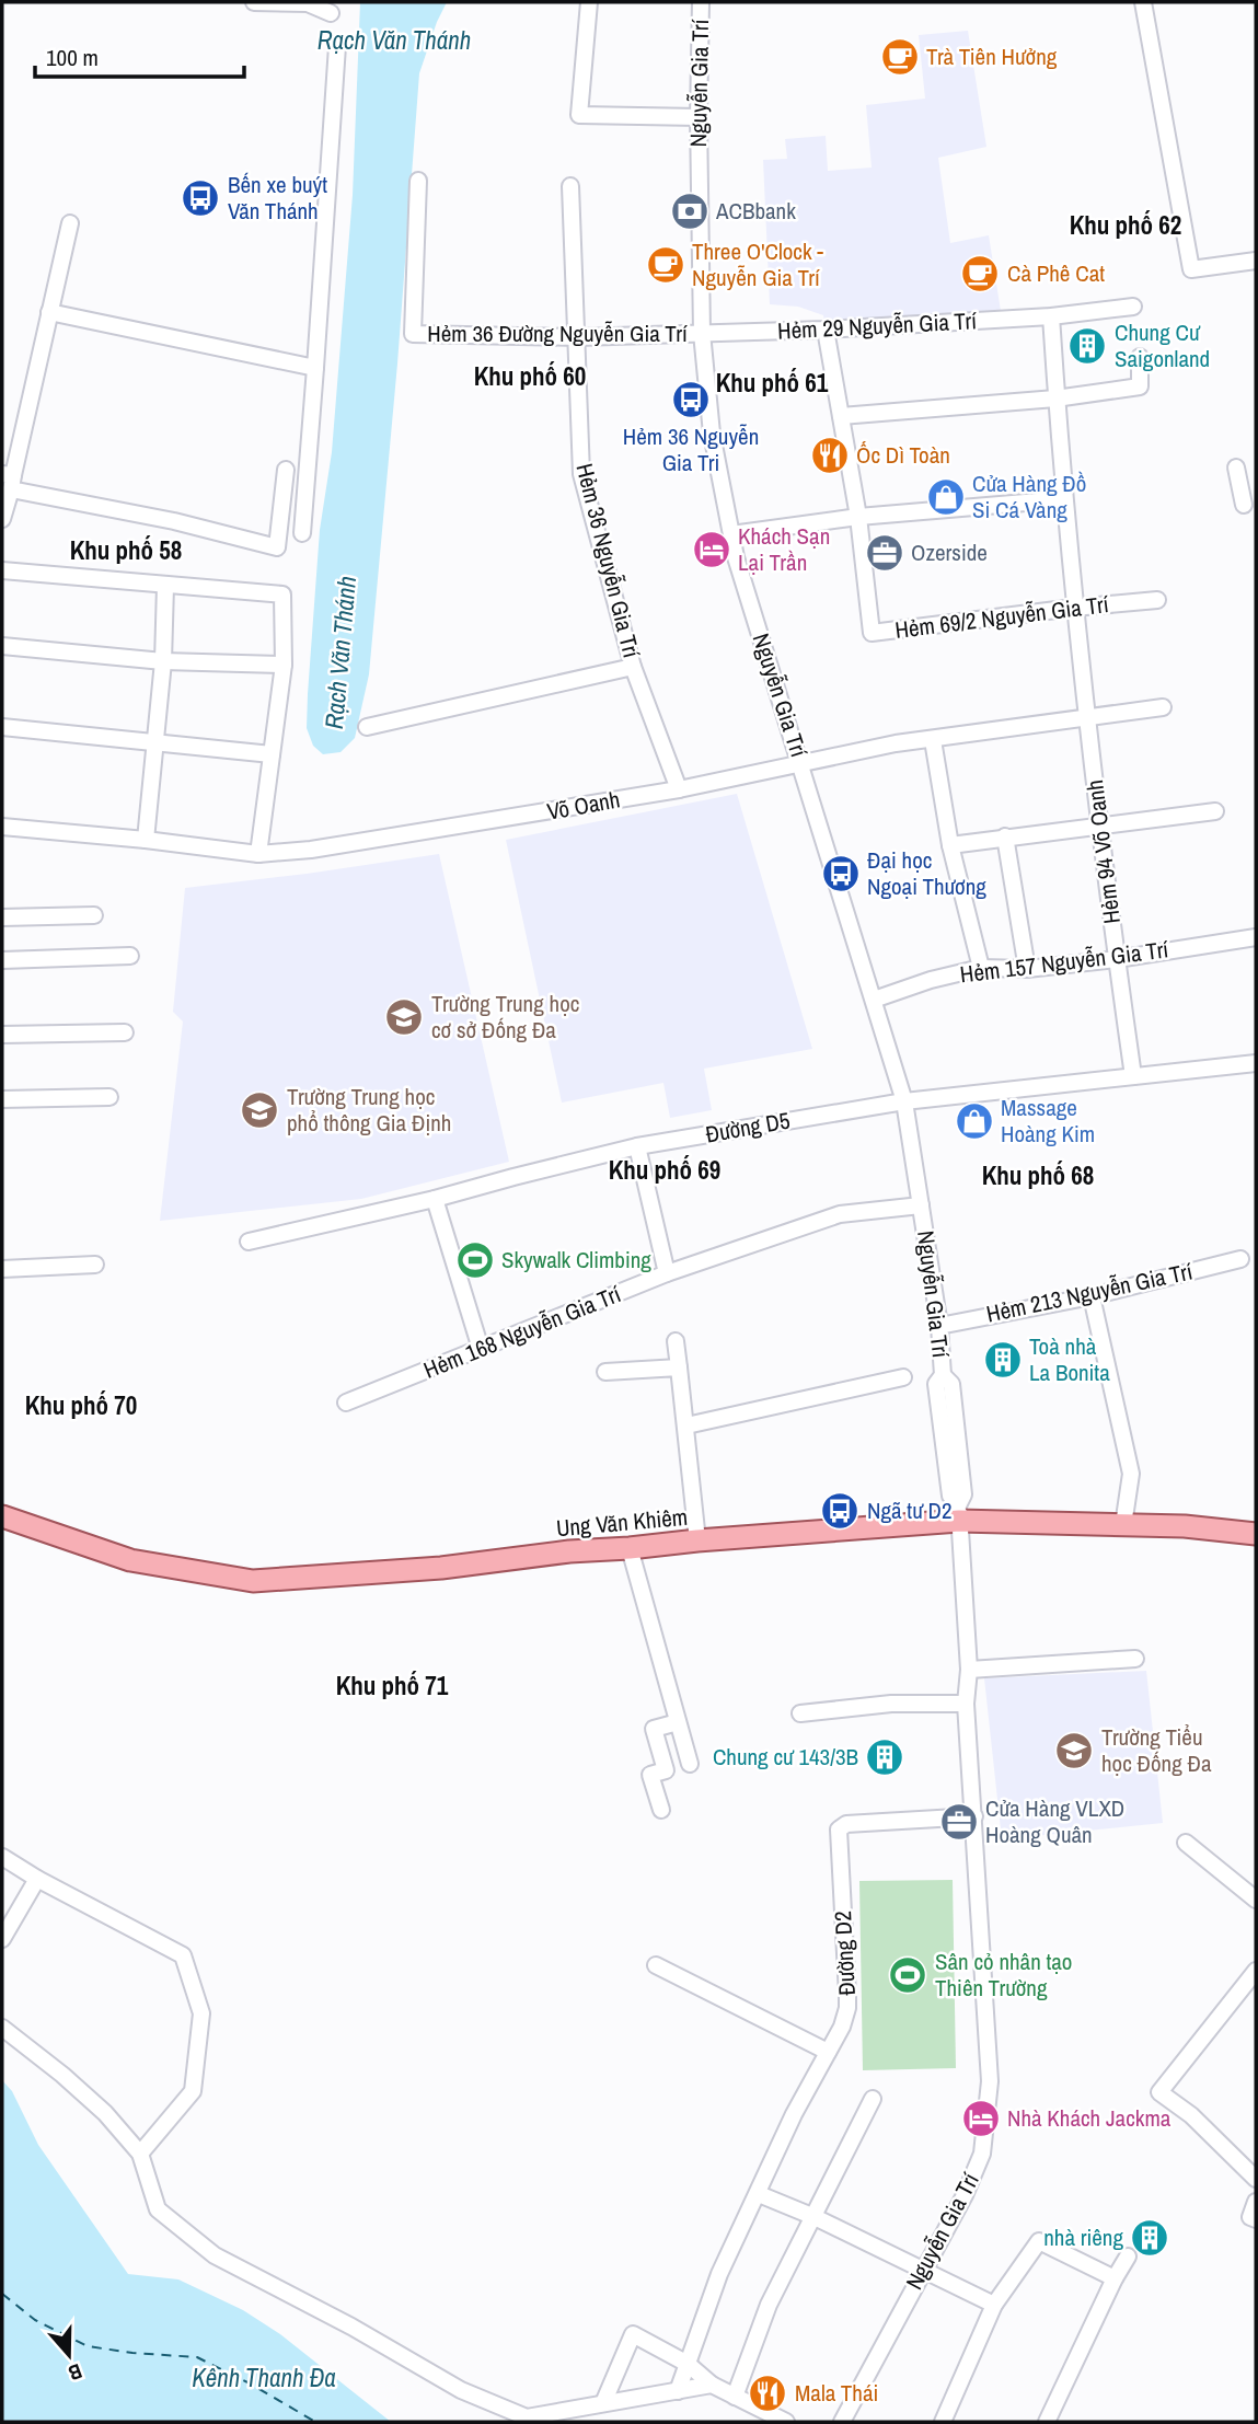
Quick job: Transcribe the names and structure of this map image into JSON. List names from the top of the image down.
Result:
{
  "streets": {
    "main road": ["Ung Văn Khiêm"],
    "street": [
      "Nguyễn Gia Trí",
      "Hẻm 29 Nguyễn Gia Trí",
      "Hẻm 36 Đường Nguyễn Gia Trí",
      "Hẻm 36 Nguyễn Gia Trí",
      "Hẻm 69/2 Nguyễn Gia Trí",
      "Võ Oanh",
      "Hẻm 94 Võ Oanh",
      "Hẻm 157 Nguyễn Gia Trí",
      "Đường D5",
      "Hẻm 213 Nguyễn Gia Trí",
      "Hẻm 168 Nguyễn Gia Trí",
      "Đường D2"
    ]
  },
  "crossings": [
    ["Nguyễn Gia Trí", "Hẻm 29 Nguyễn Gia Trí"],
    ["Nguyễn Gia Trí", "Hẻm 36 Đường Nguyễn Gia Trí"],
    ["Nguyễn Gia Trí", "Võ Oanh"],
    ["Nguyễn Gia Trí", "Hẻm 157 Nguyễn Gia Trí"],
    ["Nguyễn Gia Trí", "Đường D5"],
    ["Nguyễn Gia Trí", "Hẻm 213 Nguyễn Gia Trí"],
    ["Nguyễn Gia Trí", "Hẻm 168 Nguyễn Gia Trí"],
    ["Nguyễn Gia Trí", "Ung Văn Khiêm"],
    ["Nguyễn Gia Trí", "Đường D2"],
    ["Hẻm 29 Nguyễn Gia Trí", "Hẻm 36 Đường Nguyễn Gia Trí"],
    ["Hẻm 29 Nguyễn Gia Trí", "Hẻm 94 Võ Oanh"],
    ["Hẻm 36 Đường Nguyễn Gia Trí", "Hẻm 36 Nguyễn Gia Trí"],
    ["Hẻm 36 Nguyễn Gia Trí", "Võ Oanh"],
    ["Hẻm 69/2 Nguyễn Gia Trí", "Hẻm 94 Võ Oanh"],
    ["Võ Oanh", "Hẻm 94 Võ Oanh"],
    ["Hẻm 94 Võ Oanh", "Hẻm 157 Nguyễn Gia Trí"],
    ["Hẻm 94 Võ Oanh", "Đường D5"]
  ],
  "districts": [
    "Khu phố 62",
    "Khu phố 60",
    "Khu phố 61",
    "Khu phố 58",
    "Khu phố 69",
    "Khu phố 68",
    "Khu phố 70",
    "Khu phố 71"
  ],
  "water": ["Rạch Văn Thánh", "Kênh Thanh Đa"],
  "places": {
    "cafe": ["Trà Tiên Hưởng", "Three O'Clock - Nguyễn Gia Trí", "Cà Phê Cat"],
    "bus stop": [
      "Bến xe buýt Văn Thánh",
      "Hẻm 36 Nguyễn Gia Tri",
      "Đại học Ngoại Thương",
      "Ngã tư D2"
    ],
    "bank": ["ACBbank"],
    "building": [
      "Chung Cư Saigonland",
      "Toà nhà La Bonita",
      "Chung cư 143/3B",
      "nhà riêng"
    ],
    "restaurant": ["Ốc Dì Toàn", "Mala Thái"],
    "shop": ["Cửa Hàng Đồ Si Cá Vàng", "Massage Hoàng Kim"],
    "hotel": ["Khách Sạn Lại Trần", "Nhà Khách Jackma"],
    "office": ["Ozerside", "Cửa Hàng VLXD Hoàng Quân"],
    "school or university": ["Trường Trung học cơ sở Đống Đa", "Trường Trung học phổ thông Gia Định", "Trường Tiểu học Đống Đa"],
    "sports": ["Skywalk Climbing", "Sân cỏ nhân tạo Thiên Trường"]
  },
  "scale_bar": "100 m",
  "north": "bottom"
}
